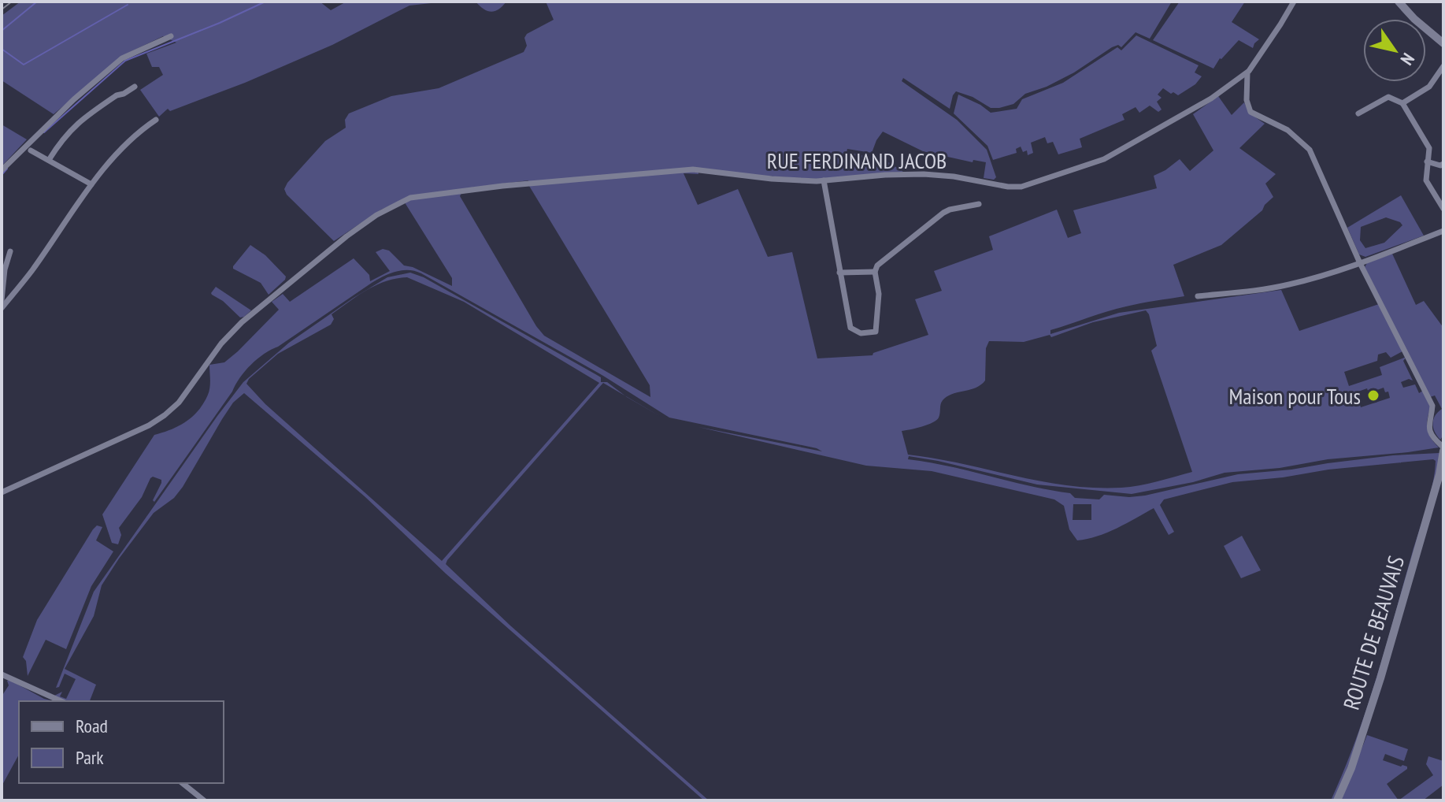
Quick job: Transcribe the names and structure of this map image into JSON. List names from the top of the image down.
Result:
{
  "streets": {
    "main road": ["ROUTE DE BEAUVAIS"],
    "street": ["RUE FERDINAND JACOB"]
  },
  "places": ["Maison pour Tous"],
  "legend": ["Road", "Park"],
  "north": "bottom right"
}
